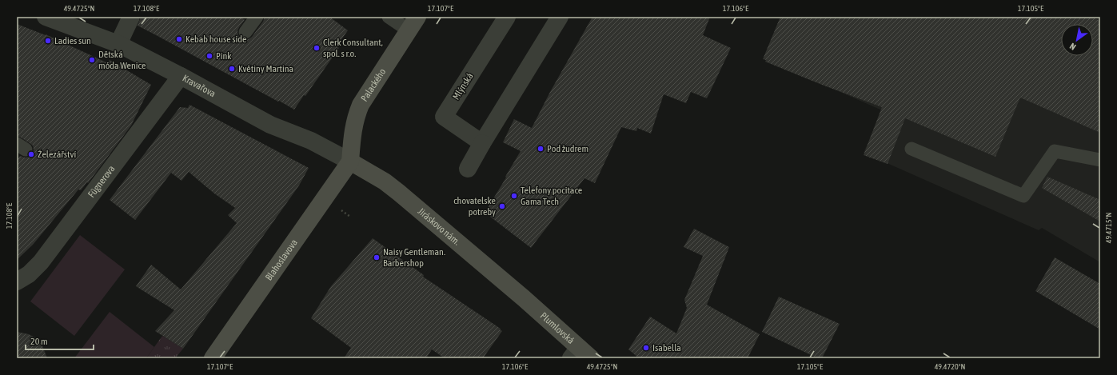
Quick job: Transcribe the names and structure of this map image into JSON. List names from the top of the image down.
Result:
{
  "streets": {
    "main road": [
      "Palackého",
      "Jiráskovo nám.",
      "Blahoslavova",
      "Plumlovská"
    ],
    "street": ["Kravařova", "Mlýnská", "Fügnerova"]
  },
  "crossings": [
    ["Palackého", "Kravařova"],
    ["Palackého", "Jiráskovo nám."],
    ["Palackého", "Blahoslavova"],
    ["Kravařova", "Fügnerova"],
    ["Kravařova", "Jiráskovo nám."],
    ["Kravařova", "Blahoslavova"],
    ["Jiráskovo nám.", "Blahoslavova"],
    ["Jiráskovo nám.", "Plumlovská"]
  ],
  "places": [
    "Kebab house side",
    "Ladies sun",
    "Clerk Consultant, spol. s r.o.",
    "Pink",
    "Dětská móda Wenice",
    "Květiny Martina",
    "Pod žudrem",
    "Železářství",
    "Telefony pocitace Gama Tech",
    "chovatelske potreby",
    "Naisy Gentleman. Barbershop",
    "Isabella"
  ],
  "scale_bar": "20 m",
  "north": "bottom left",
  "coordinates": [
    "49.4725°N",
    "17.108°E",
    "17.107°E",
    "17.106°E",
    "17.105°E",
    "49.4715°N",
    "49.4720°N"
  ]
}
